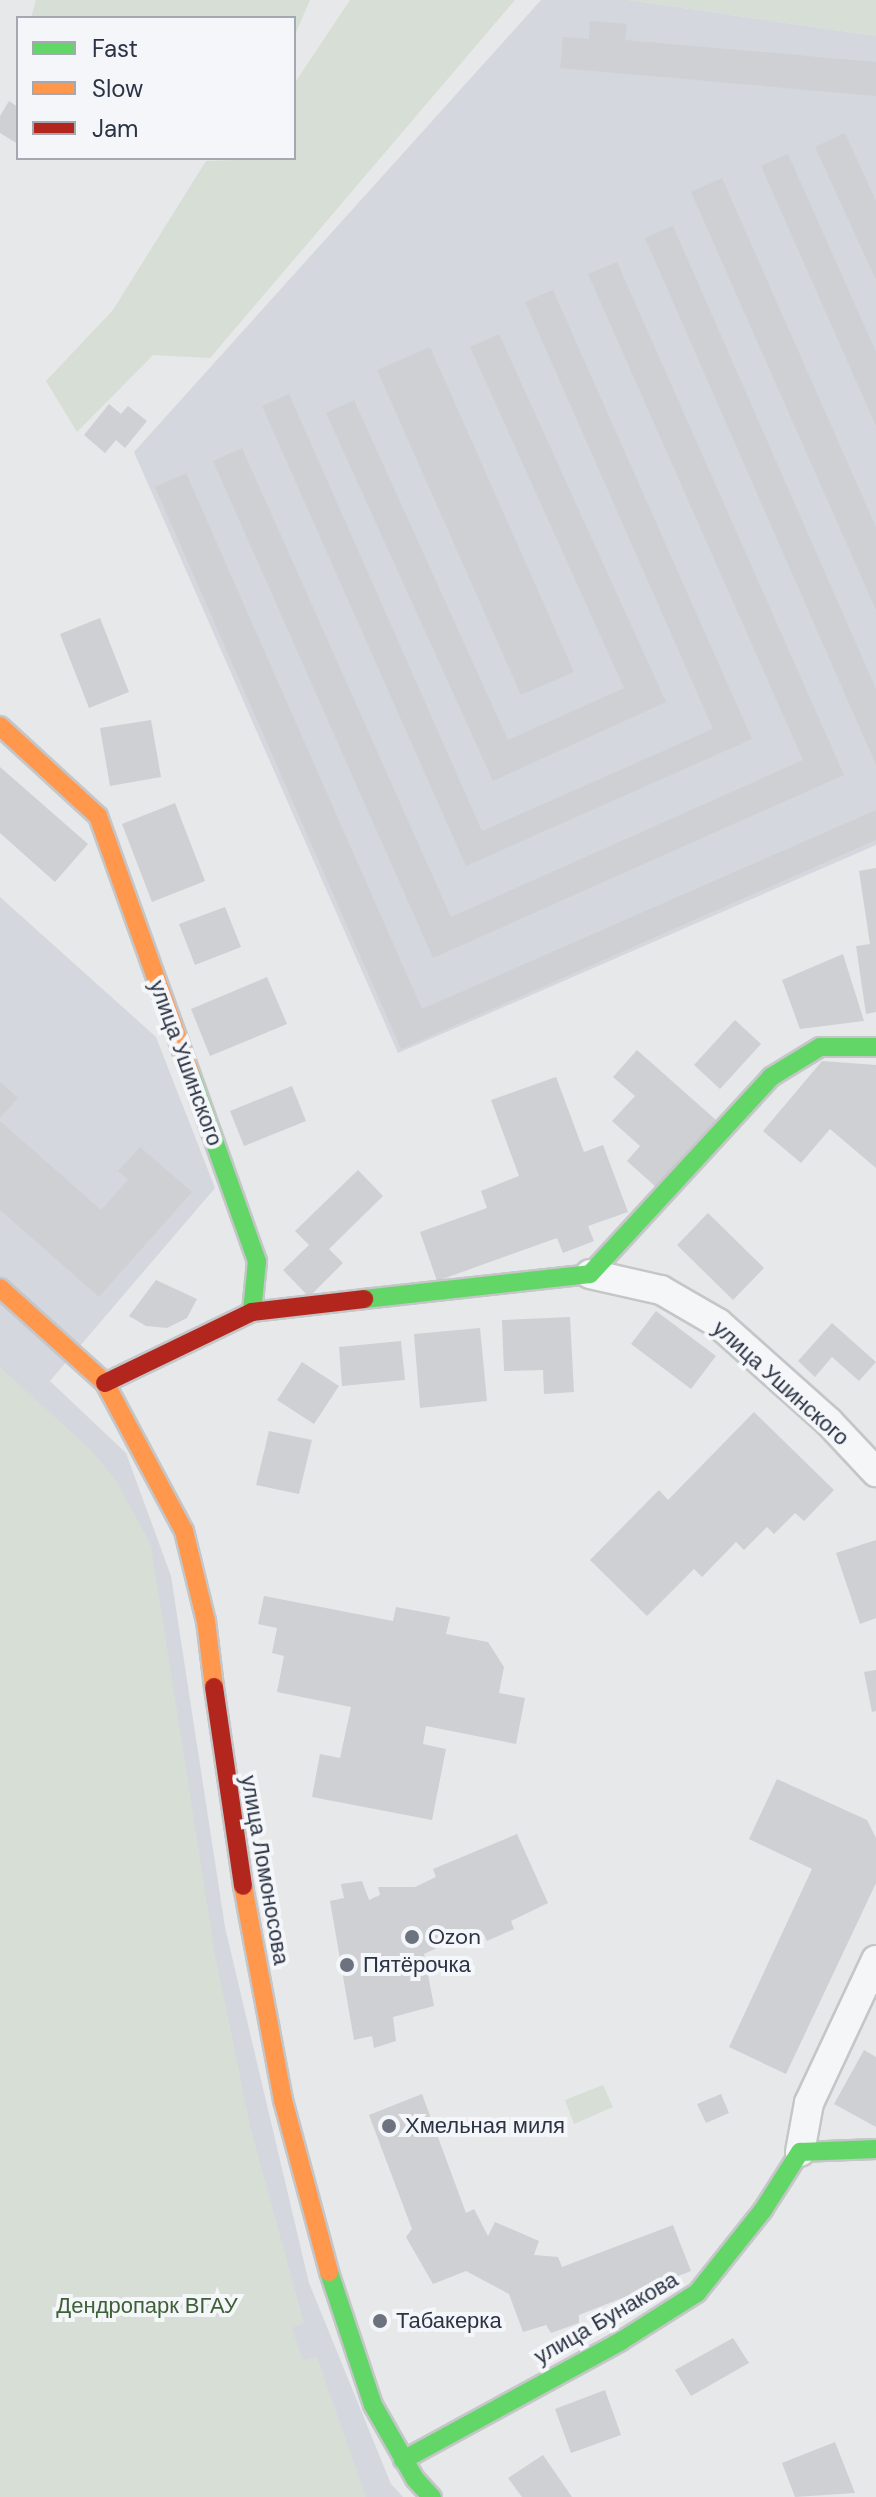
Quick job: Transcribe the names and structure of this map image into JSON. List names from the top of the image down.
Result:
{
  "streets": {
    "street": ["улица Ушинского", "улица Ломоносова", "улица Бунакова"]
  },
  "crossings": [
    ["улица Ушинского", "улица Ломоносова"],
    ["улица Ломоносова", "улица Бунакова"]
  ],
  "parks": ["Дендропарк ВГАУ"],
  "places": [
    "Ozon",
    "Пятёрочка",
    "Хмельная миля",
    "Табакерка"
  ],
  "legend": ["Fast", "Slow", "Jam"]
}
